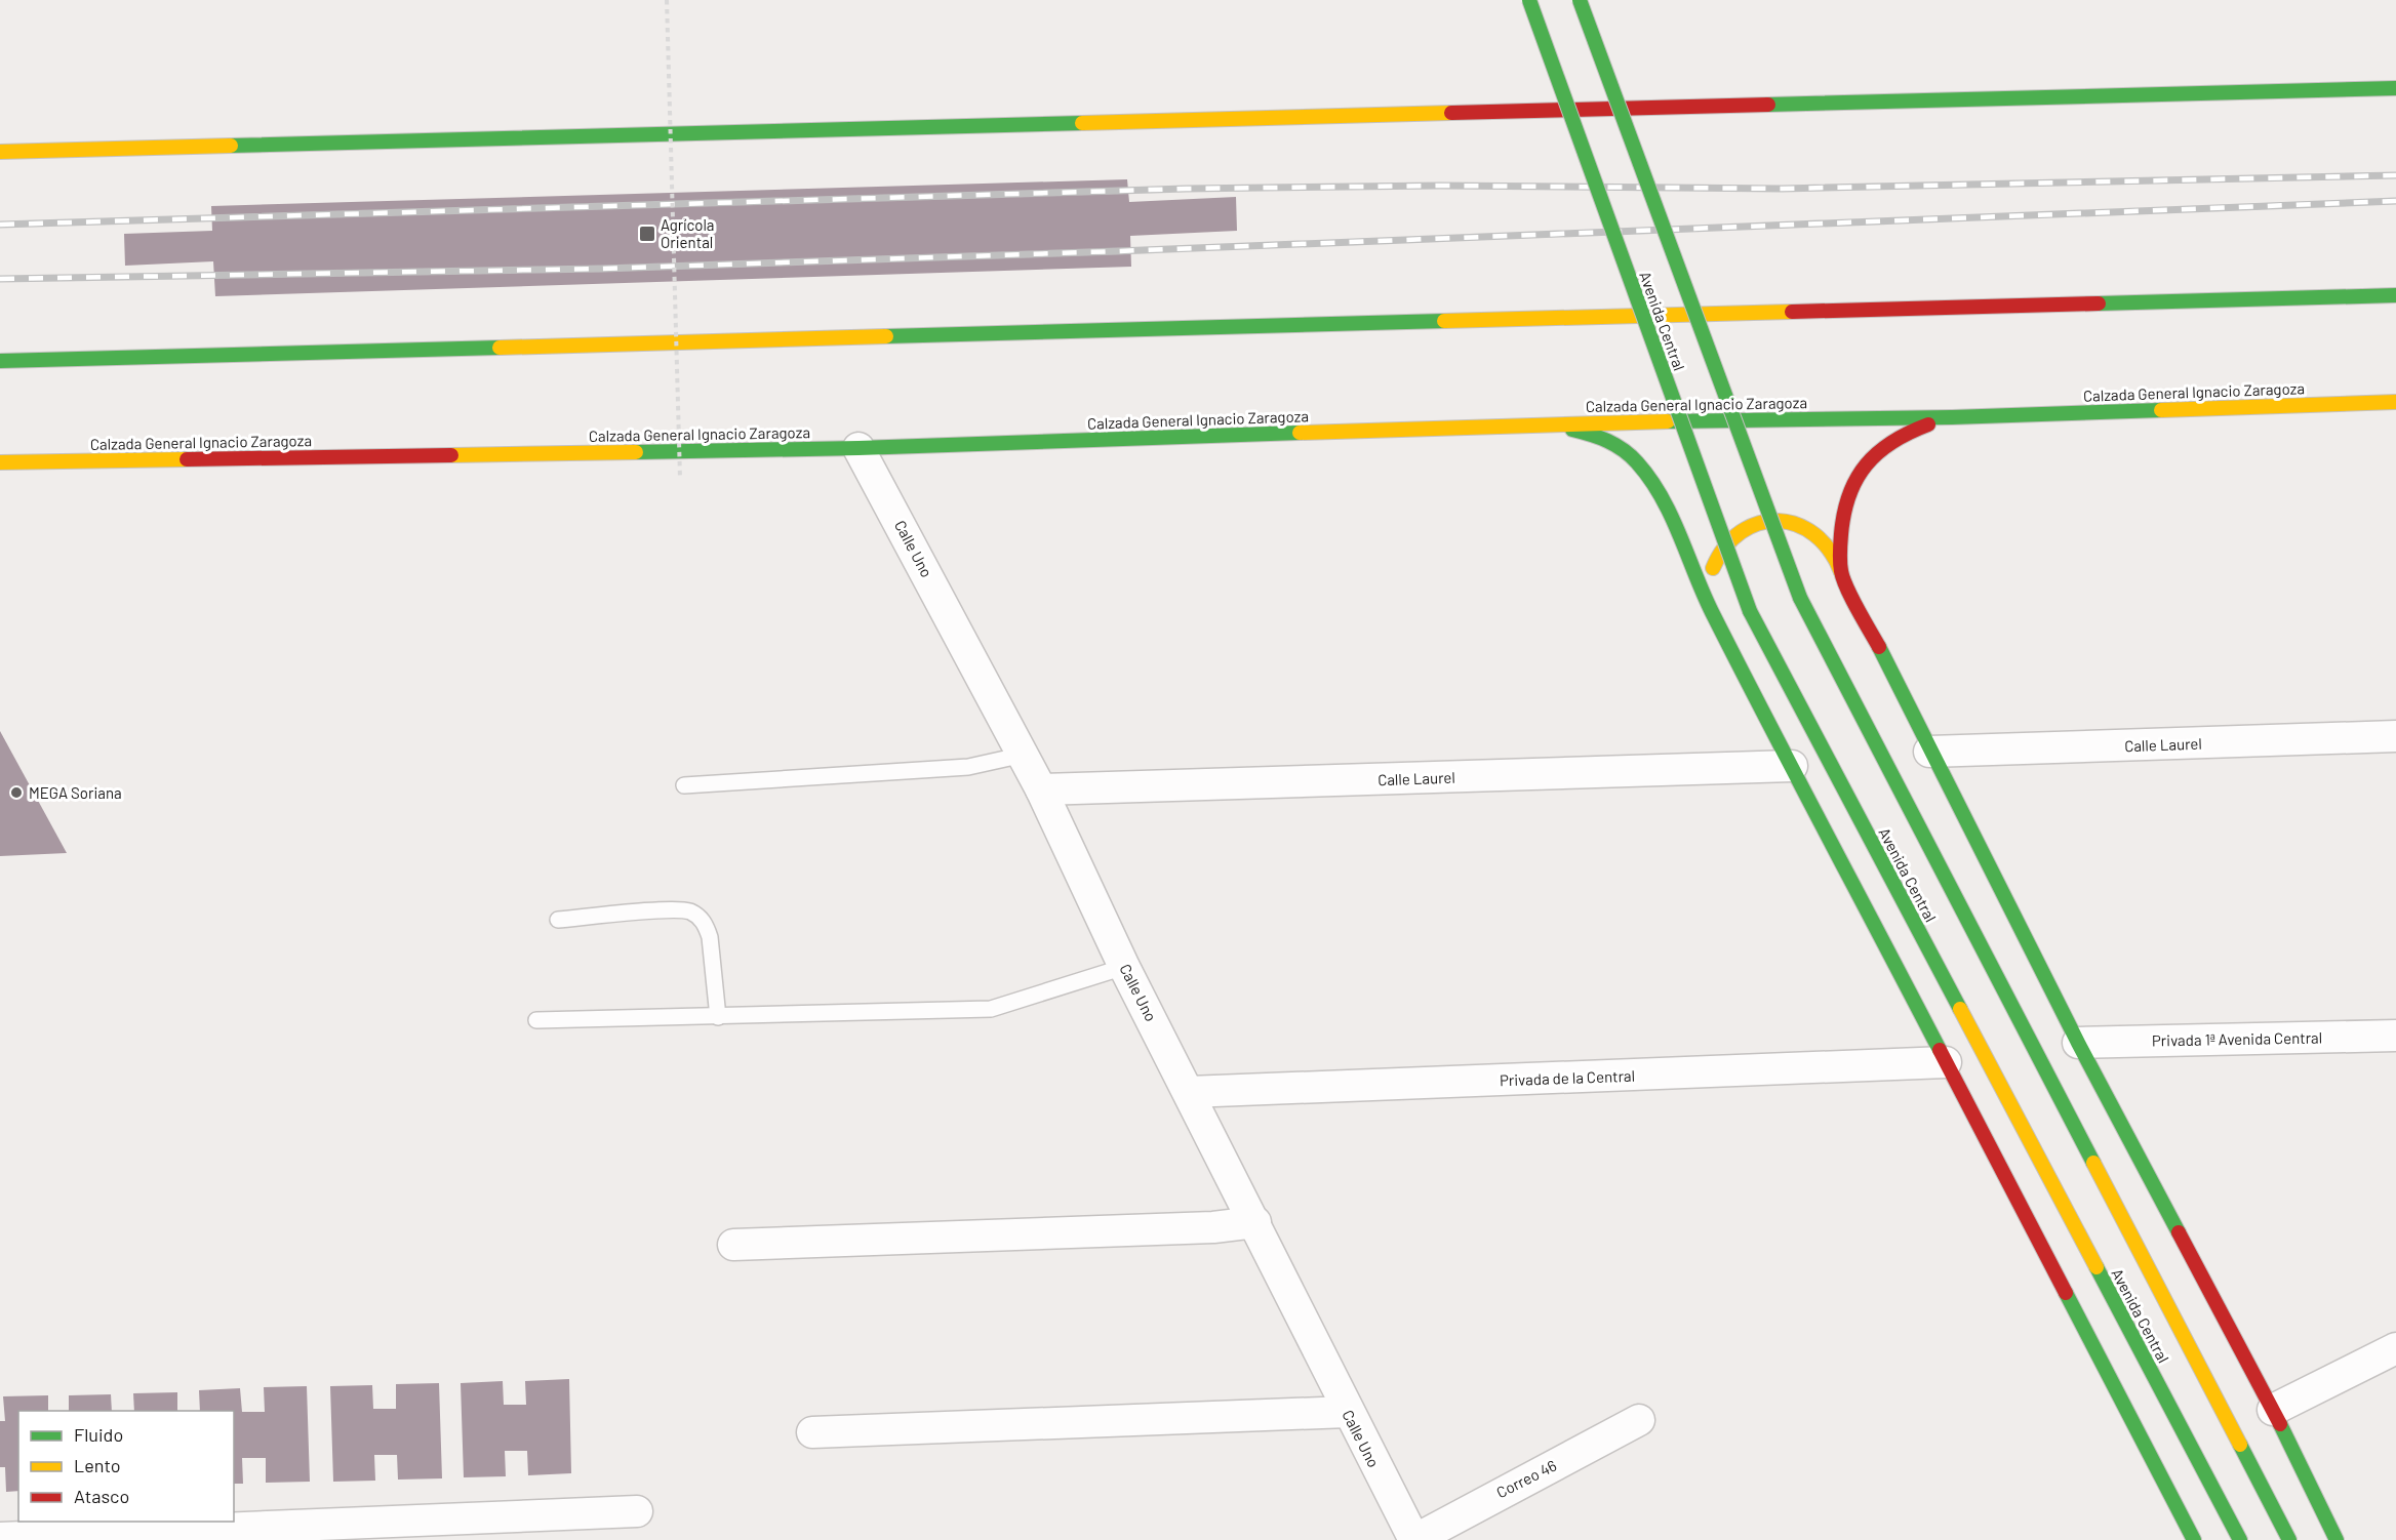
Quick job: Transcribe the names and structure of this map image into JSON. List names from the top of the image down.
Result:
{
  "streets": {
    "main road": ["Avenida Central", "Calzada General Ignacio Zaragoza"],
    "street": [
      "Calle Uno",
      "Calle Laurel",
      "Privada 1ª Avenida Central",
      "Privada de la Central",
      "Correo 46"
    ]
  },
  "crossings": [
    ["Calzada General Ignacio Zaragoza", "Calle Uno"],
    ["Calle Uno", "Calle Laurel"],
    ["Calle Uno", "Privada de la Central"],
    ["Calle Uno", "Correo 46"]
  ],
  "places": {
    "transit": ["Agrícola Oriental"],
    "other": ["MEGA Soriana"]
  },
  "legend": ["Fluido", "Lento", "Atasco"]
}
